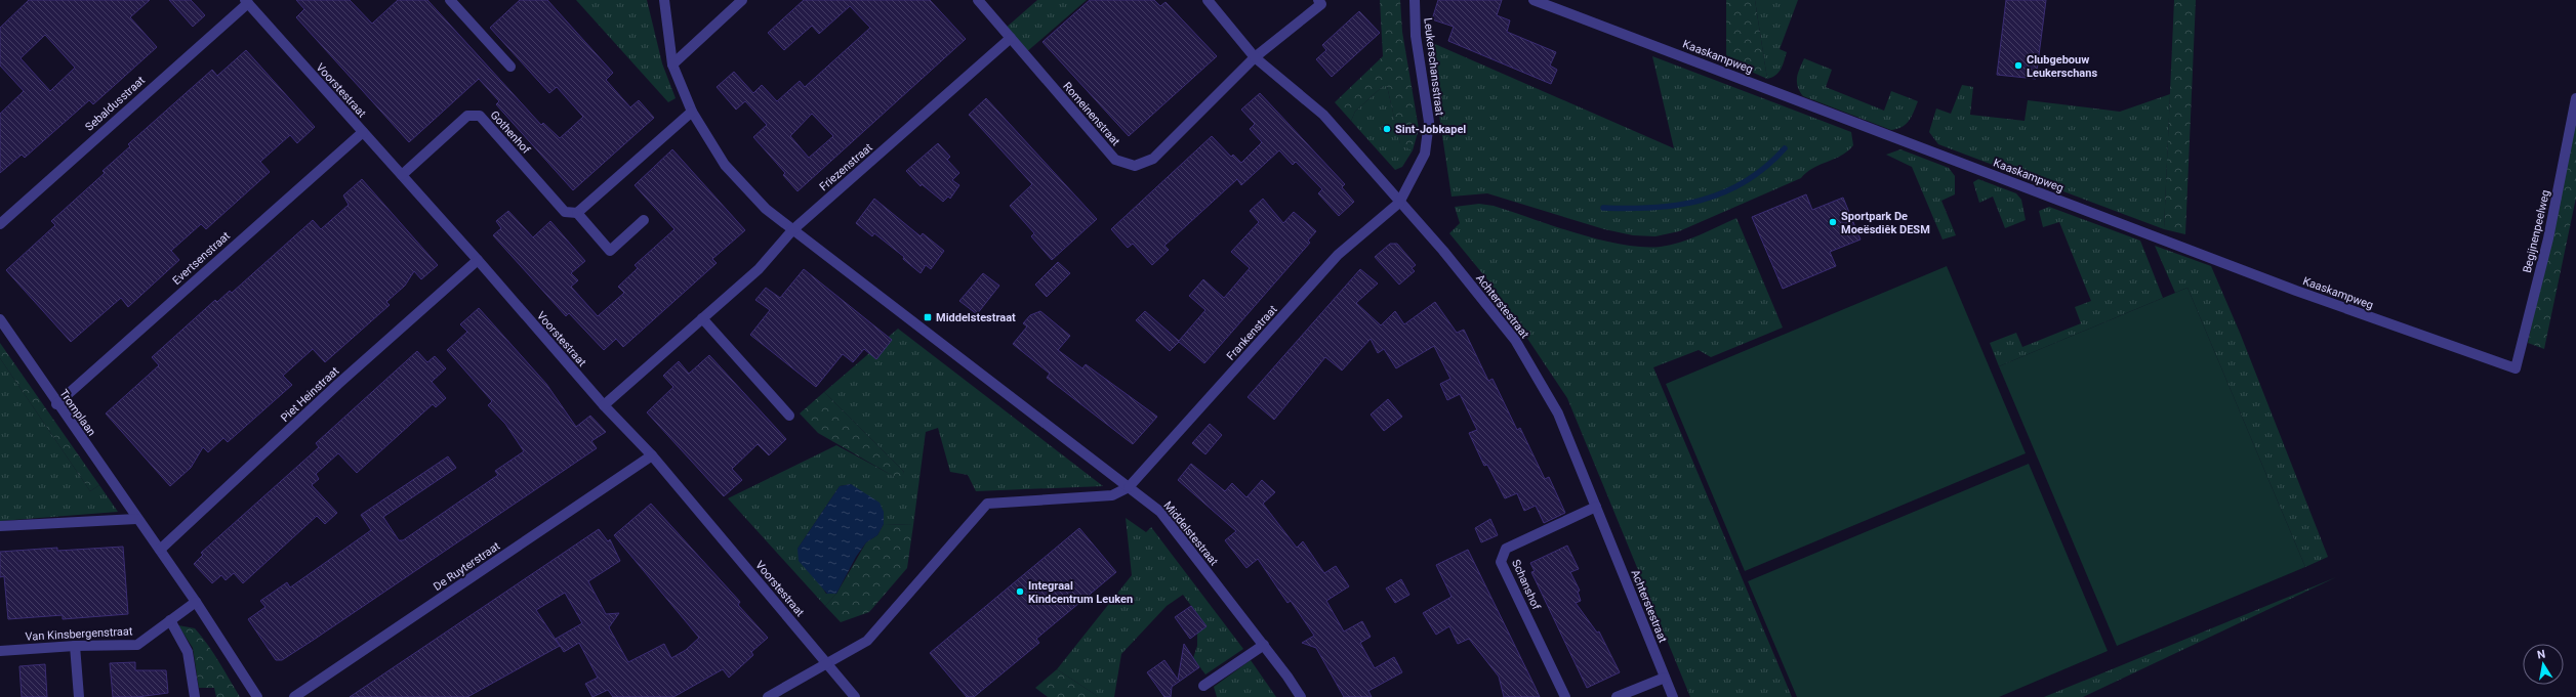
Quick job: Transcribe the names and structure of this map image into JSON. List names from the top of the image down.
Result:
{
  "streets": {
    "street": [
      "Kaaskampweg",
      "Leukerschansstraat",
      "Voorstestraat",
      "Sebaldusstraat",
      "Romeinenstraat",
      "Gothenhof",
      "Friezenstraat",
      "Begijnenpeelweg",
      "Evertsenstraat",
      "Achterstestraat",
      "Frankenstraat",
      "Piet Heinstraat",
      "Tromplaan",
      "Middelstestraat",
      "De Ruyterstraat",
      "Schanshof",
      "Van Kinsbergenstraat"
    ]
  },
  "crossings": [
    ["Kaaskampweg", "Begijnenpeelweg"],
    ["Leukerschansstraat", "Achterstestraat"],
    ["Leukerschansstraat", "Frankenstraat"],
    ["Voorstestraat", "Sebaldusstraat"],
    ["Voorstestraat", "Gothenhof"],
    ["Voorstestraat", "Friezenstraat"],
    ["Voorstestraat", "Evertsenstraat"],
    ["Voorstestraat", "Piet Heinstraat"],
    ["Voorstestraat", "De Ruyterstraat"],
    ["Romeinenstraat", "Friezenstraat"],
    ["Romeinenstraat", "Achterstestraat"],
    ["Friezenstraat", "Middelstestraat"],
    ["Evertsenstraat", "Tromplaan"],
    ["Achterstestraat", "Frankenstraat"],
    ["Achterstestraat", "Schanshof"],
    ["Frankenstraat", "Middelstestraat"],
    ["Piet Heinstraat", "Tromplaan"],
    ["Tromplaan", "Van Kinsbergenstraat"]
  ],
  "places": {
    "other": [
      "Clubgebouw Leukerschans",
      "Sint-Jobkapel",
      "Sportpark De Moeësdiêk DESM",
      "Integraal Kindcentrum Leuken"
    ],
    "transit": ["Middelstestraat"]
  },
  "north": "top"
}
